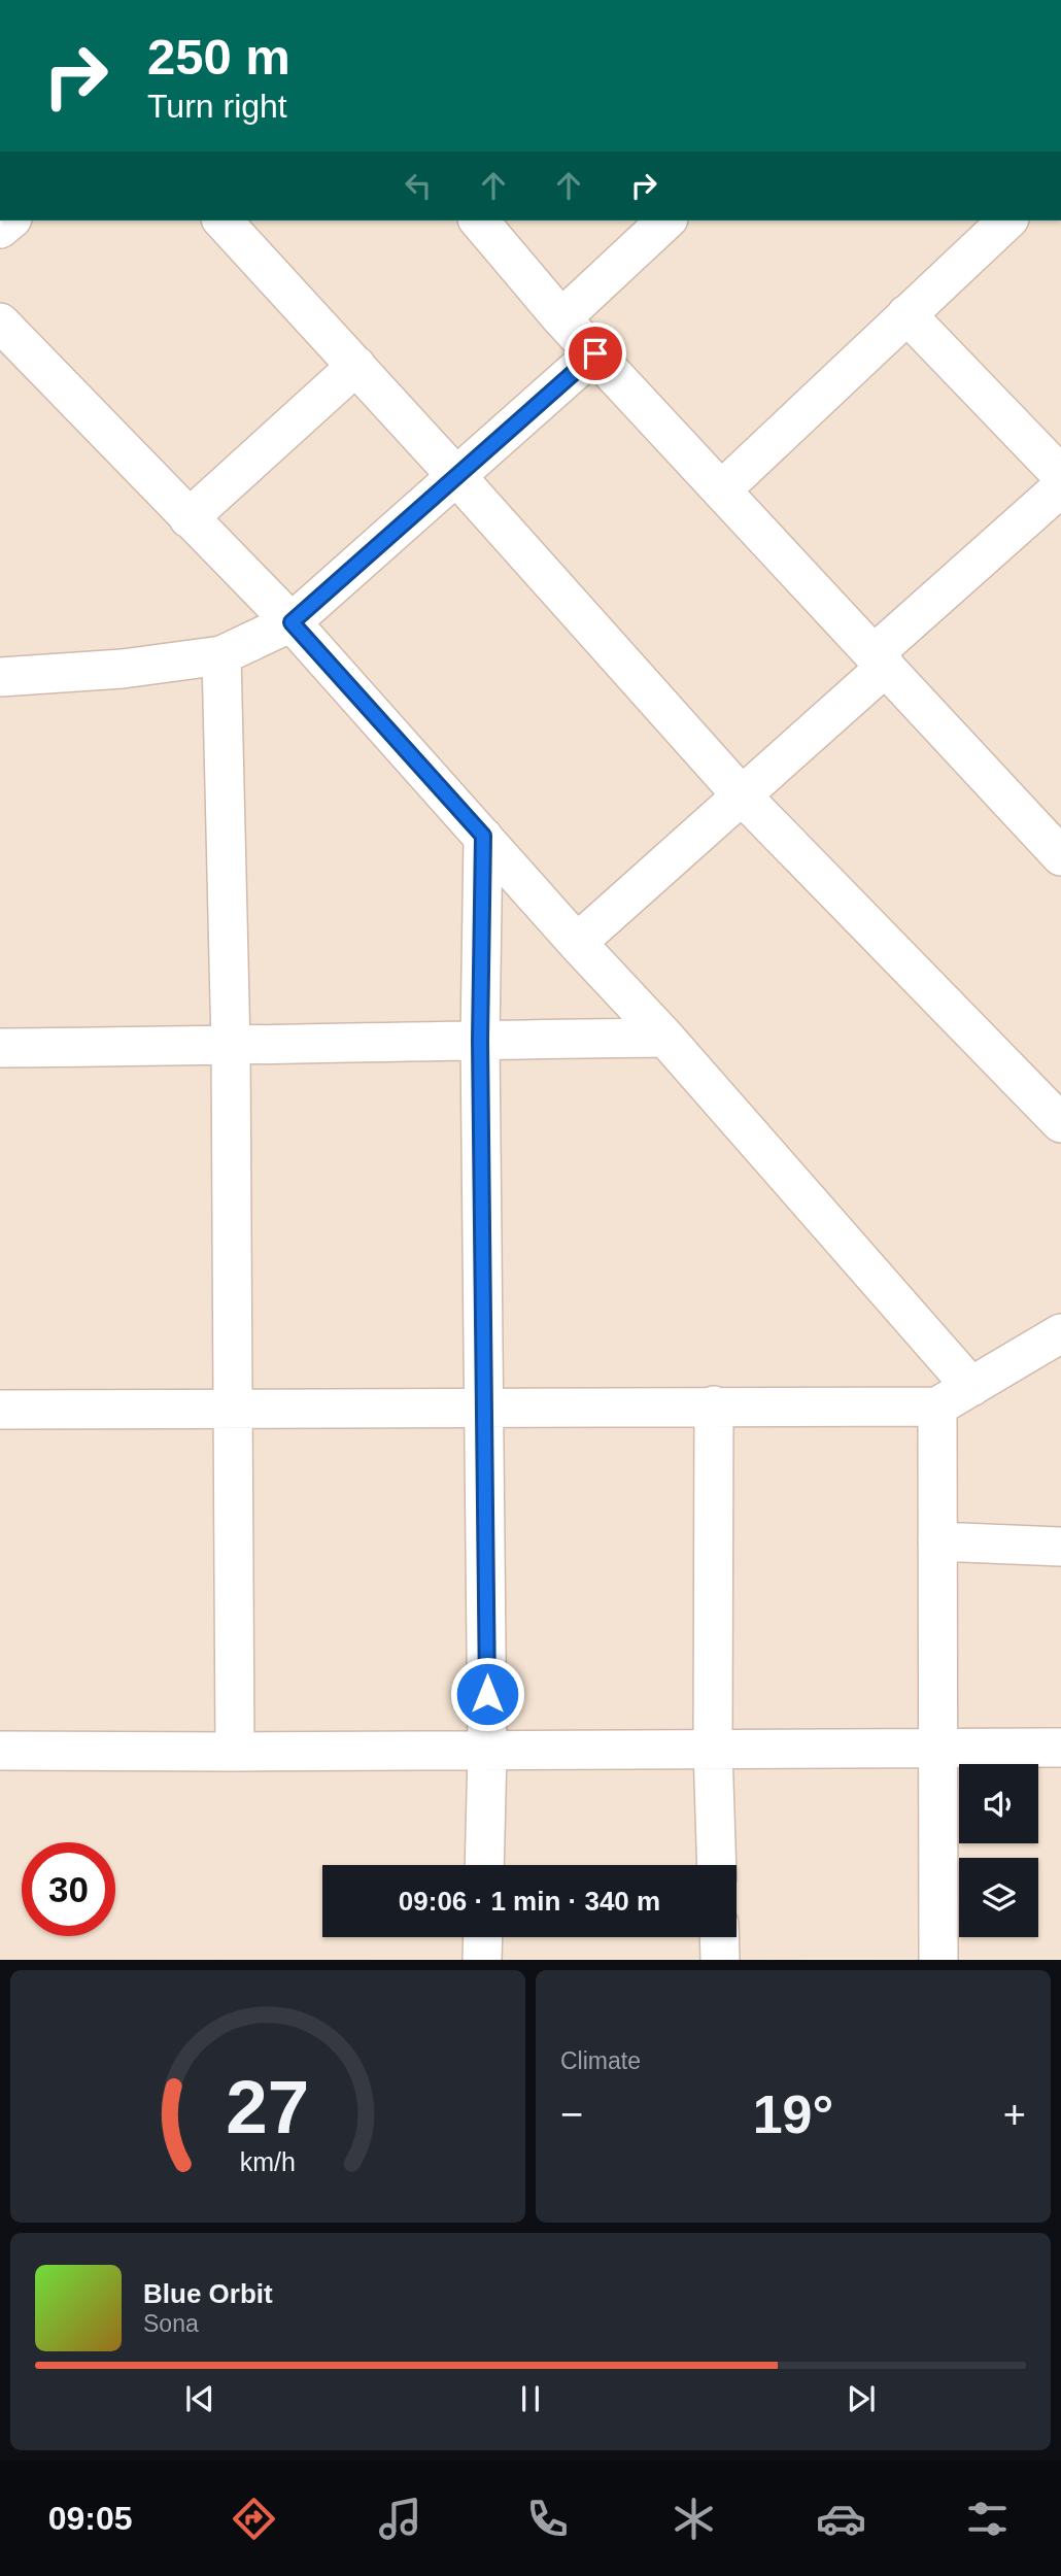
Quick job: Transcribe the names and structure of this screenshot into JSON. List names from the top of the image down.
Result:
{
  "page": {
    "turn": ["250 m", "Turn right"],
    "limit": "30",
    "trip": "09:06 · 1 min · 340 m",
    "tile": "Climate",
    "heat": ["−", "19°", "+"],
    "song": ["Blue Orbit", "Sona"],
    "tabs": "09:05",
    "gauge": ["27", "km/h"]
  }
}
